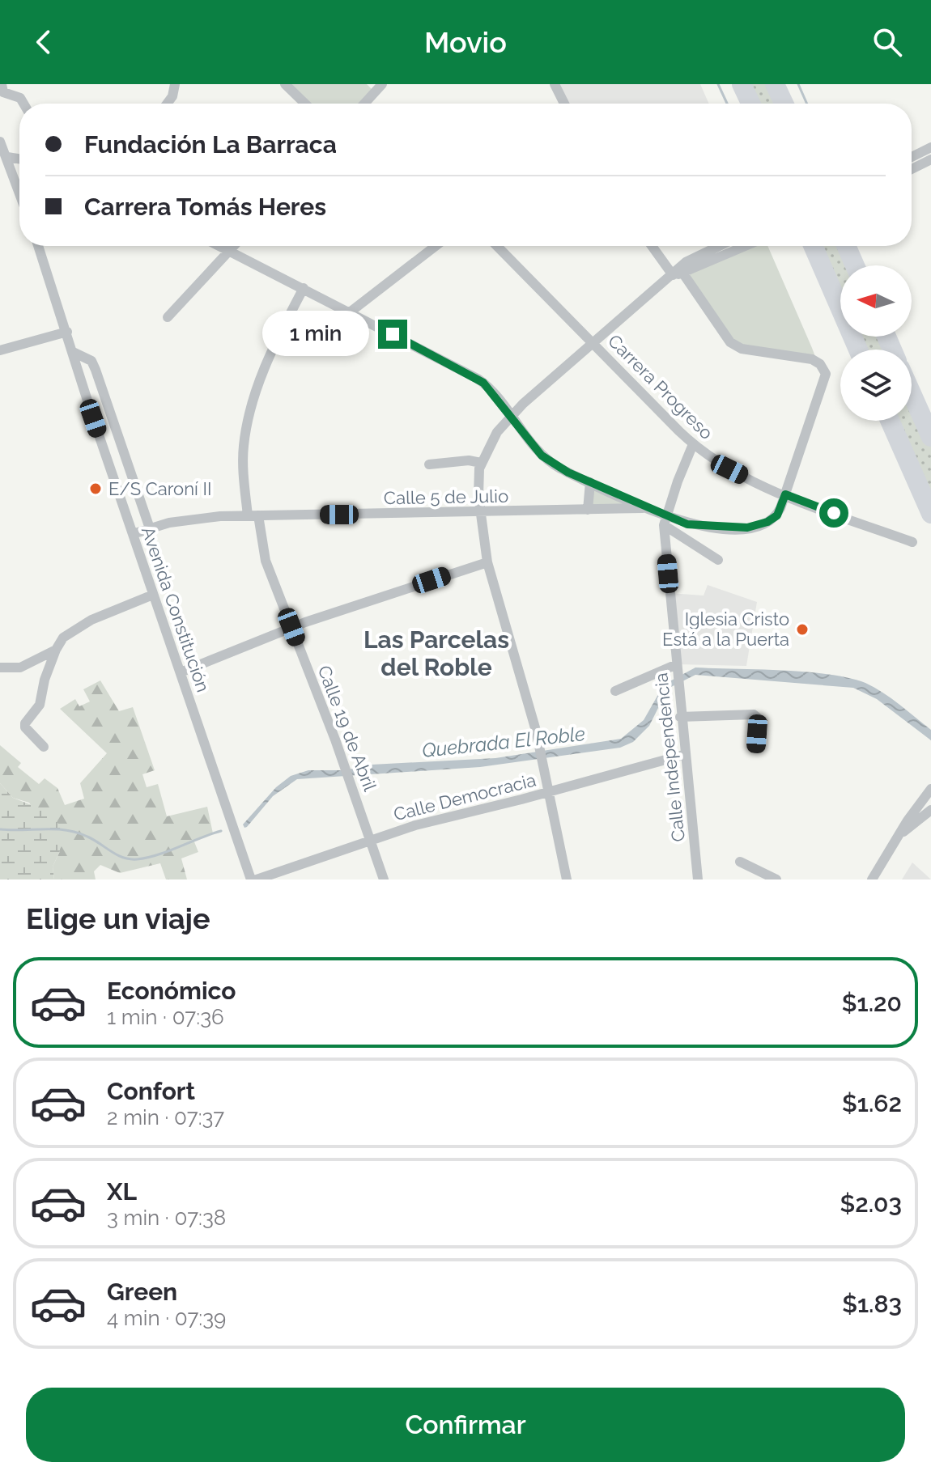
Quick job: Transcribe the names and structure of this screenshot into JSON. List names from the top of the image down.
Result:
{
  "streets": {
    "street": [
      "Carrera Progreso",
      "Calle 5 de Julio",
      "Avenida Constitución",
      "Calle 19 de Abril",
      "Calle Independencia",
      "Calle Democracia"
    ]
  },
  "crossings": [
    ["Carrera Progreso", "Calle Independencia"],
    ["Calle 5 de Julio", "Avenida Constitución"],
    ["Calle 5 de Julio", "Calle 19 de Abril"],
    ["Calle 19 de Abril", "Calle Democracia"],
    ["Calle Independencia", "Calle Democracia"]
  ],
  "districts": ["Las Parcelas del Roble"],
  "water": ["Quebrada El Roble"],
  "places": ["E/S Caroní II", "Iglesia Cristo Está a la Puerta"],
  "north": "left",
  "page": {
    "header": "Movio",
    "banner": ["Fundación La Barraca", "Carrera Tomás Heres"],
    "bubble": "1 min",
    "heading": "Elige un viaje",
    "list": [
      {
        "name": "Económico",
        "note": "1 min · 07:36",
        "value": "$1.20"
      },
      {
        "name": "Confort",
        "note": "2 min · 07:37",
        "value": "$1.62"
      },
      {
        "name": "XL",
        "note": "3 min · 07:38",
        "value": "$2.03"
      },
      {
        "name": "Green",
        "note": "4 min · 07:39",
        "value": "$1.83"
      }
    ],
    "buttons": "Confirmar"
  }
}
